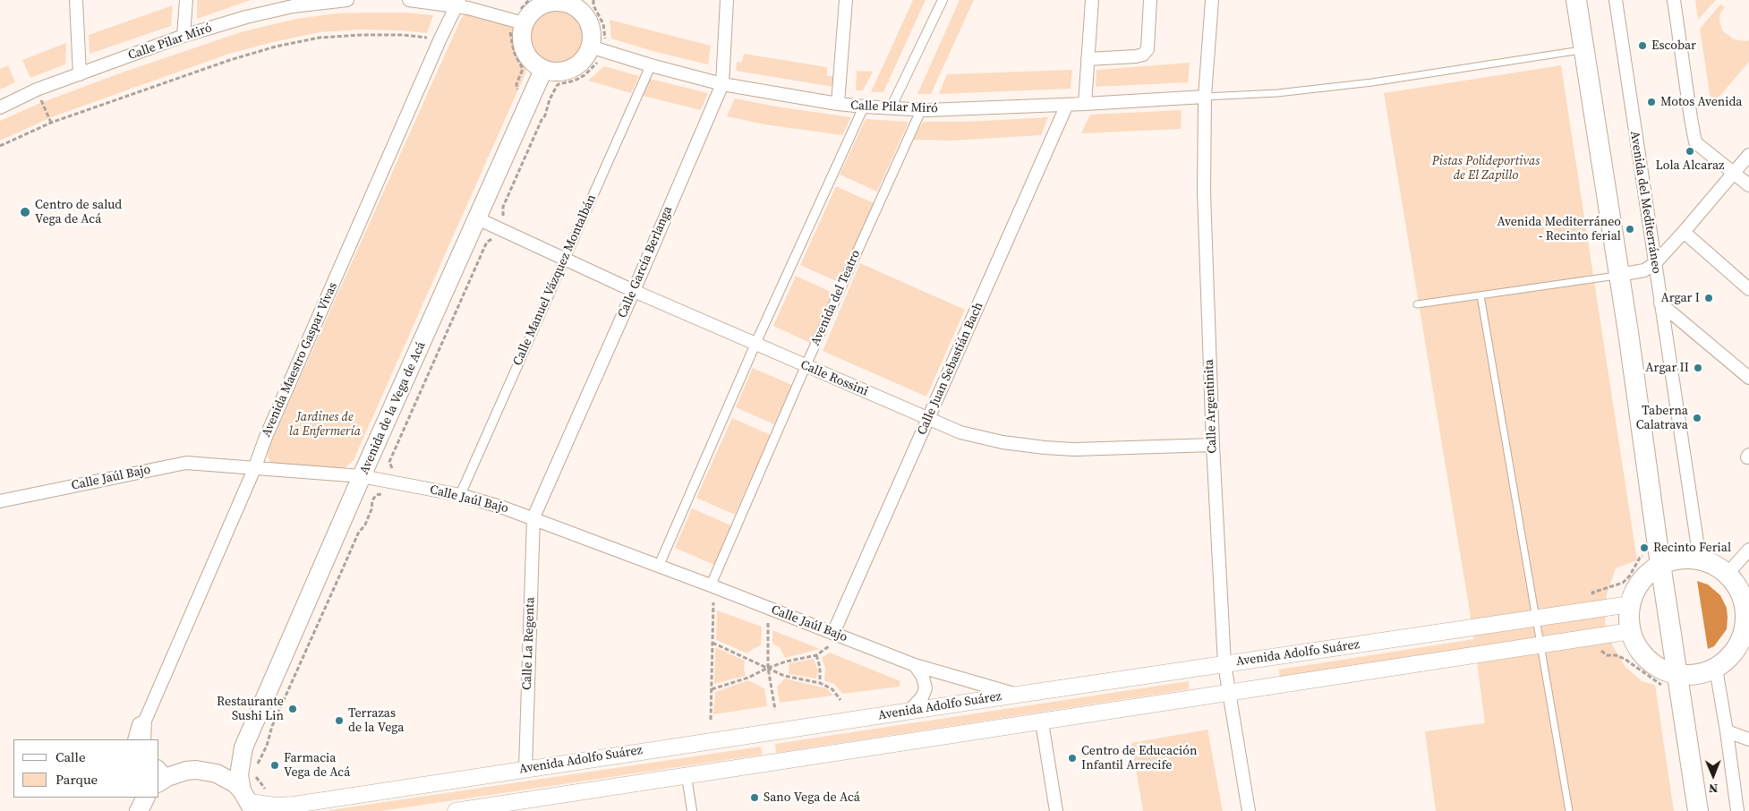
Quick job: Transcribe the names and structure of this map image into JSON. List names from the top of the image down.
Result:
{
  "streets": {
    "main road": ["Avenida de la Vega de Acá"],
    "street": [
      "Calle Pilar Miró",
      "Avenida del Mediterráneo",
      "Calle García Berlanga",
      "Calle Manuel Vázquez Montalbán",
      "Avenida del Teatro",
      "Avenida Maestro Gaspar Vivas",
      "Calle Juan Sebastián Bach",
      "Calle Rossini",
      "Calle Argentinita",
      "Calle Jaúl Bajo",
      "Calle La Regenta",
      "Avenida Adolfo Suárez"
    ]
  },
  "crossings": [
    ["Calle Pilar Miró", "Calle García Berlanga"],
    ["Calle Pilar Miró", "Calle Manuel Vázquez Montalbán"],
    ["Calle Pilar Miró", "Avenida del Teatro"],
    ["Calle Pilar Miró", "Calle Juan Sebastián Bach"],
    ["Calle Pilar Miró", "Calle Argentinita"],
    ["Calle Pilar Miró", "Avenida de la Vega de Acá"],
    ["Calle García Berlanga", "Calle Rossini"],
    ["Calle García Berlanga", "Calle Jaúl Bajo"],
    ["Calle García Berlanga", "Calle La Regenta"],
    ["Calle Manuel Vázquez Montalbán", "Calle Rossini"],
    ["Calle Manuel Vázquez Montalbán", "Calle Jaúl Bajo"],
    ["Avenida del Teatro", "Calle Rossini"],
    ["Avenida del Teatro", "Calle Jaúl Bajo"],
    ["Avenida Maestro Gaspar Vivas", "Calle Jaúl Bajo"],
    ["Calle Juan Sebastián Bach", "Calle Rossini"],
    ["Calle Juan Sebastián Bach", "Calle Jaúl Bajo"],
    ["Calle Rossini", "Calle Argentinita"],
    ["Calle Rossini", "Avenida de la Vega de Acá"],
    ["Calle Argentinita", "Avenida Adolfo Suárez"],
    ["Avenida de la Vega de Acá", "Calle Jaúl Bajo"],
    ["Avenida de la Vega de Acá", "Avenida Adolfo Suárez"],
    ["Calle Jaúl Bajo", "Calle La Regenta"],
    ["Calle Jaúl Bajo", "Avenida Adolfo Suárez"],
    ["Calle La Regenta", "Avenida Adolfo Suárez"]
  ],
  "parks": ["Pistas Polideportivas de El Zapillo", "Jardines de la Enfermería"],
  "places": [
    "Escobar",
    "Motos Avenida",
    "Lola Alcaraz",
    "Centro de salud Vega de Acá",
    "Avenida Mediterráneo - Recinto ferial",
    "Argar I",
    "Argar II",
    "Taberna Calatrava",
    "Recinto Ferial",
    "Restaurante Sushi Lin",
    "Terrazas de la Vega",
    "Centro de Educación Infantil Arrecife",
    "Farmacia Vega de Acá",
    "Sano Vega de Acá"
  ],
  "legend": ["Calle", "Parque"],
  "north": "bottom"
}
